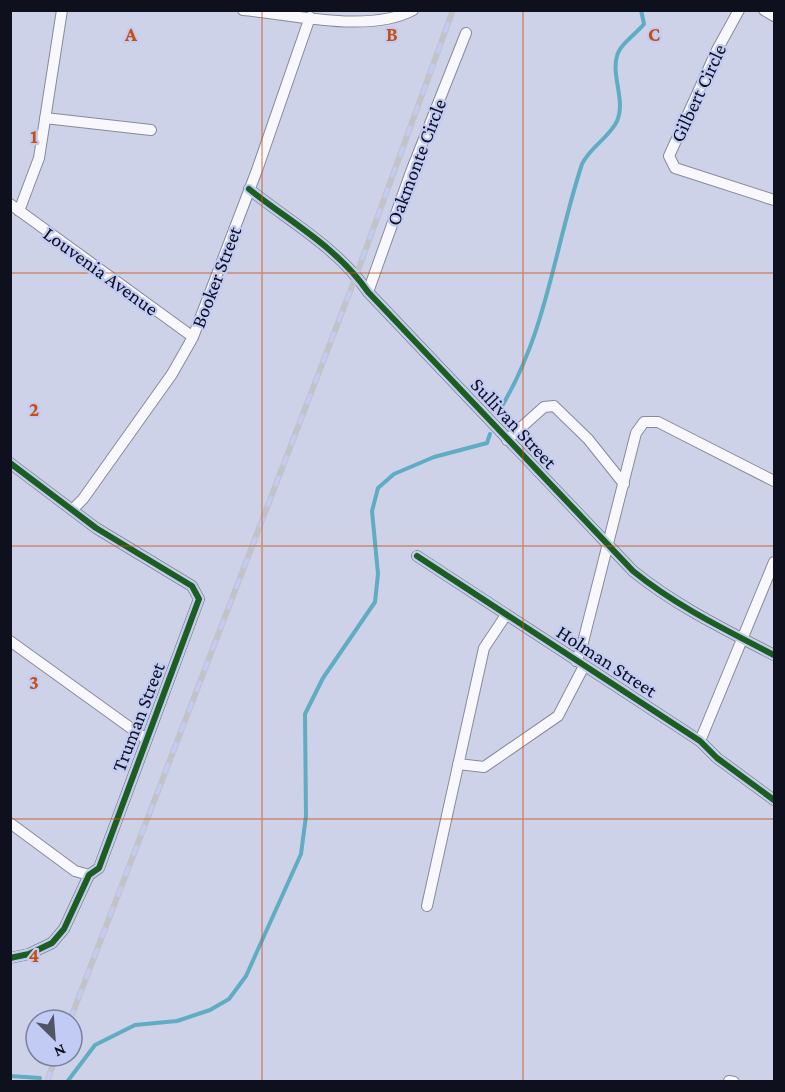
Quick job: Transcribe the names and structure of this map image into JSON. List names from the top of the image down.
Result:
{
  "streets": {
    "street": [
      "Gilbert Circle",
      "Oakmonte Circle",
      "Louvenia Avenue",
      "Booker Street",
      "Sullivan Street",
      "Holman Street",
      "Truman Street"
    ]
  },
  "crossings": [
    ["Oakmonte Circle", "Sullivan Street"],
    ["Louvenia Avenue", "Booker Street"],
    ["Booker Street", "Sullivan Street"],
    ["Booker Street", "Truman Street"]
  ],
  "north": "bottom right",
  "grid": {
    "columns": ["A", "B", "C"],
    "rows": [
      "1",
      "2",
      "3",
      "4"
    ]
  }
}
